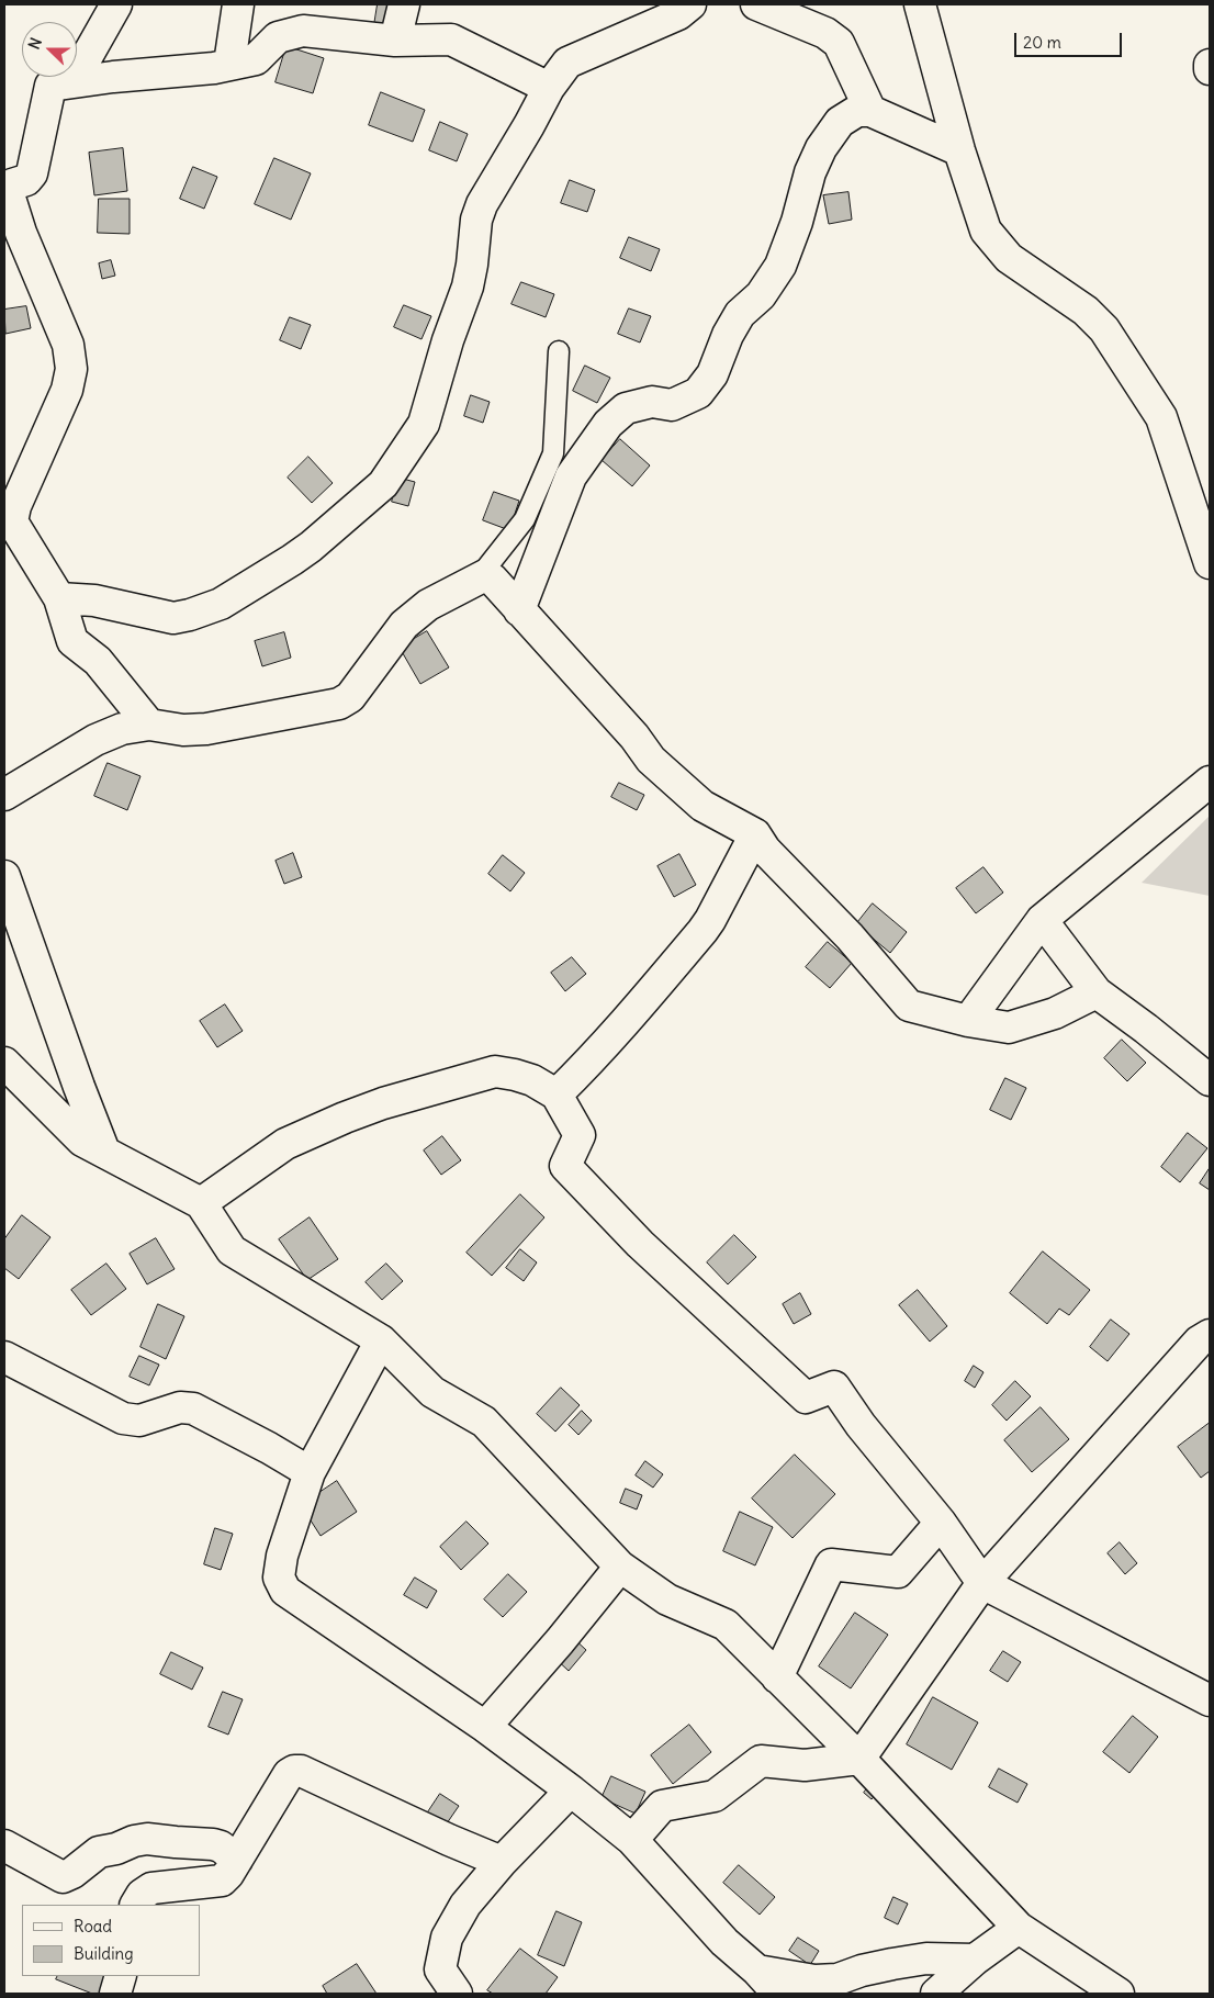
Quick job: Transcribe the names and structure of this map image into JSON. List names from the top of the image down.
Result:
{
  "legend": ["Road", "Building"],
  "scale_bar": "20 m",
  "north": "left"
}
